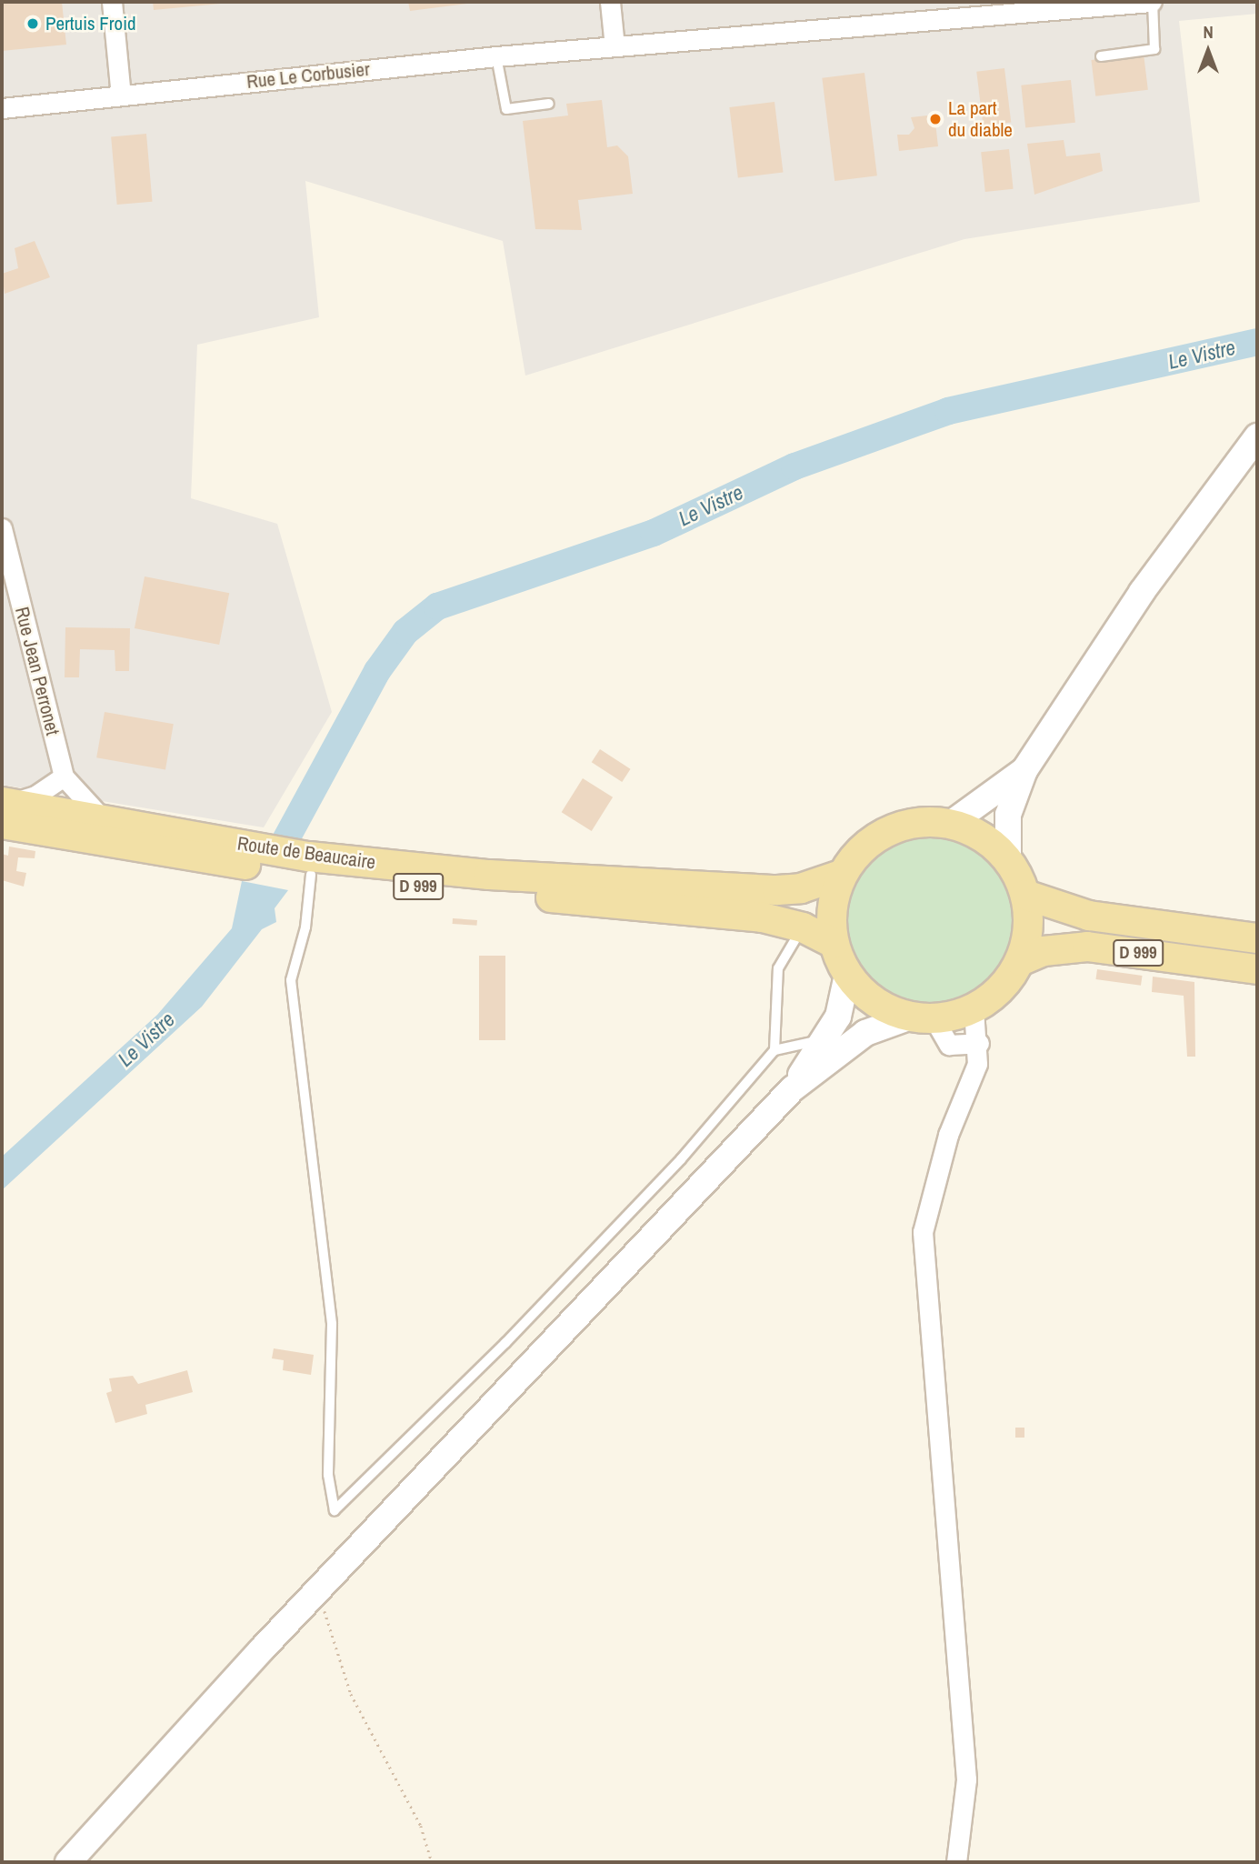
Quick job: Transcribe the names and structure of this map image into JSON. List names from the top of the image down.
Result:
{
  "streets": {
    "main road": ["Route de Beaucaire", "D 999"],
    "street": ["Rue Le Corbusier", "Rue Jean Perronet"]
  },
  "crossings": [
    ["Rue Jean Perronet", "Route de Beaucaire"],
    ["Route de Beaucaire", "D 999"]
  ],
  "water": ["Le Vistre"],
  "places": ["Pertuis Froid", "La part du diable"],
  "north": "top"
}
